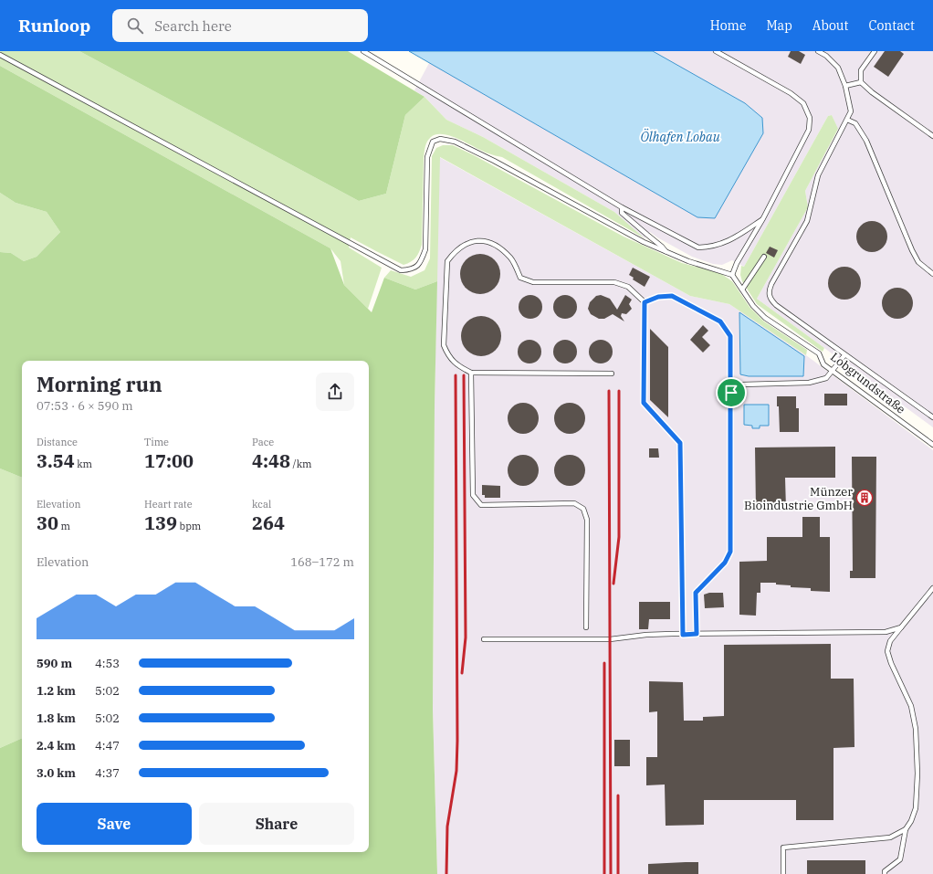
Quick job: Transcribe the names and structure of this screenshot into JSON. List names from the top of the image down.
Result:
{
  "streets": {
    "lane": ["Lobgrundstraße"]
  },
  "water": ["Ölhafen Lobau"],
  "places": {
    "building": ["Münzer Bioindustrie GmbH"]
  },
  "page": {
    "header": "Runloop",
    "search": "Search here",
    "nav": [
      "Home",
      "Map",
      "About",
      "Contact"
    ],
    "heading": ["Morning run", "07:53 · 6 × 590 m"],
    "stats": [
      ["Distance", "3.54 km"],
      ["Time", "17:00"],
      ["Pace", "4:48 /km"],
      ["Elevation", "30 m"],
      ["Heart rate", "139 bpm"],
      ["kcal", "264"]
    ],
    "chart": ["Elevation", "168–172 m"],
    "list": [
      {
        "name": "590 m",
        "note": "4:53"
      },
      {
        "name": "1.2 km",
        "note": "5:02"
      },
      {
        "name": "1.8 km",
        "note": "5:02"
      },
      {
        "name": "2.4 km",
        "note": "4:47"
      },
      {
        "name": "3.0 km",
        "note": "4:37"
      }
    ],
    "buttons": ["Save", "Share"]
  }
}
